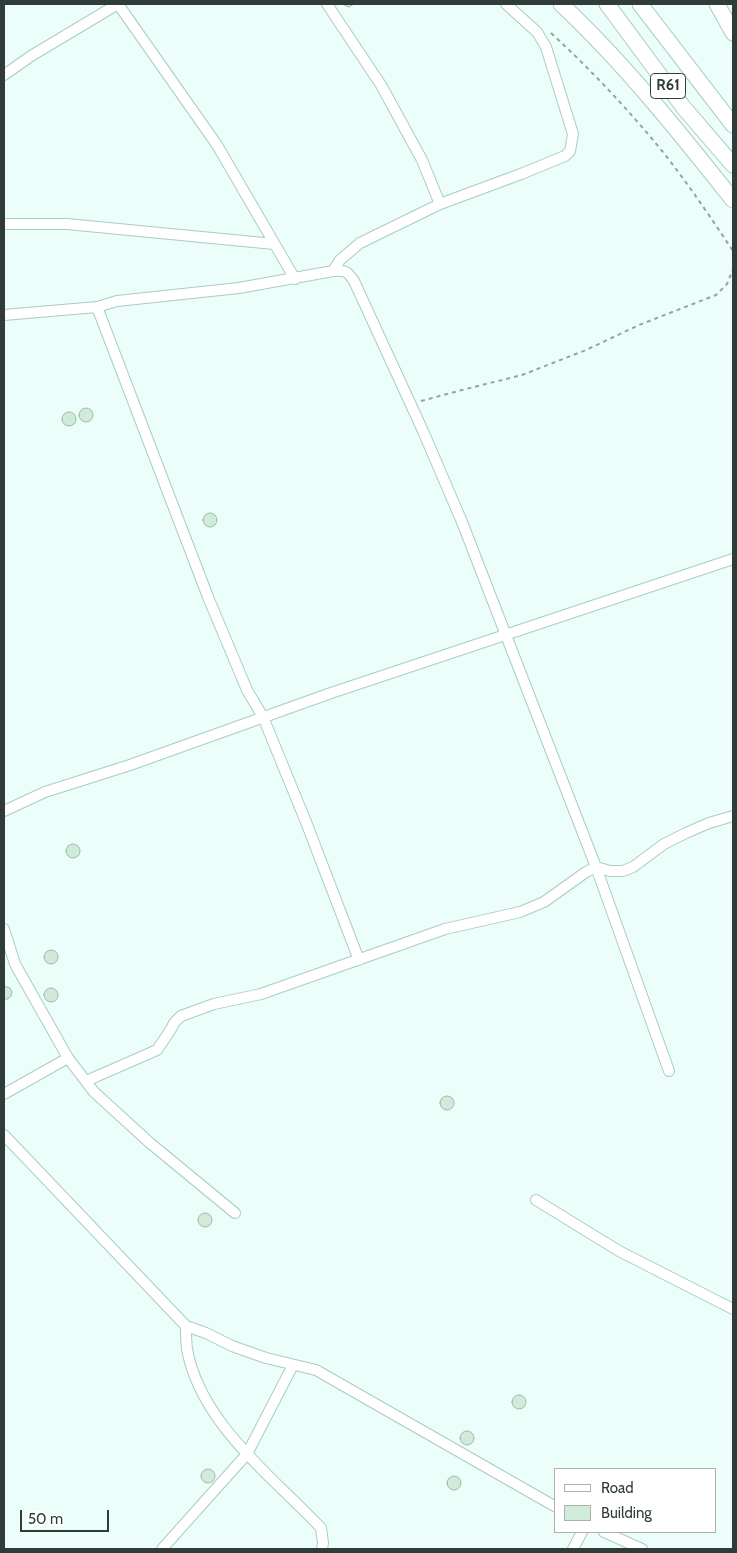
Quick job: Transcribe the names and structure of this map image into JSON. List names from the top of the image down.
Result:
{
  "streets": {
    "main road": ["R61"]
  },
  "legend": ["Road", "Building"],
  "scale_bar": "50 m"
}
